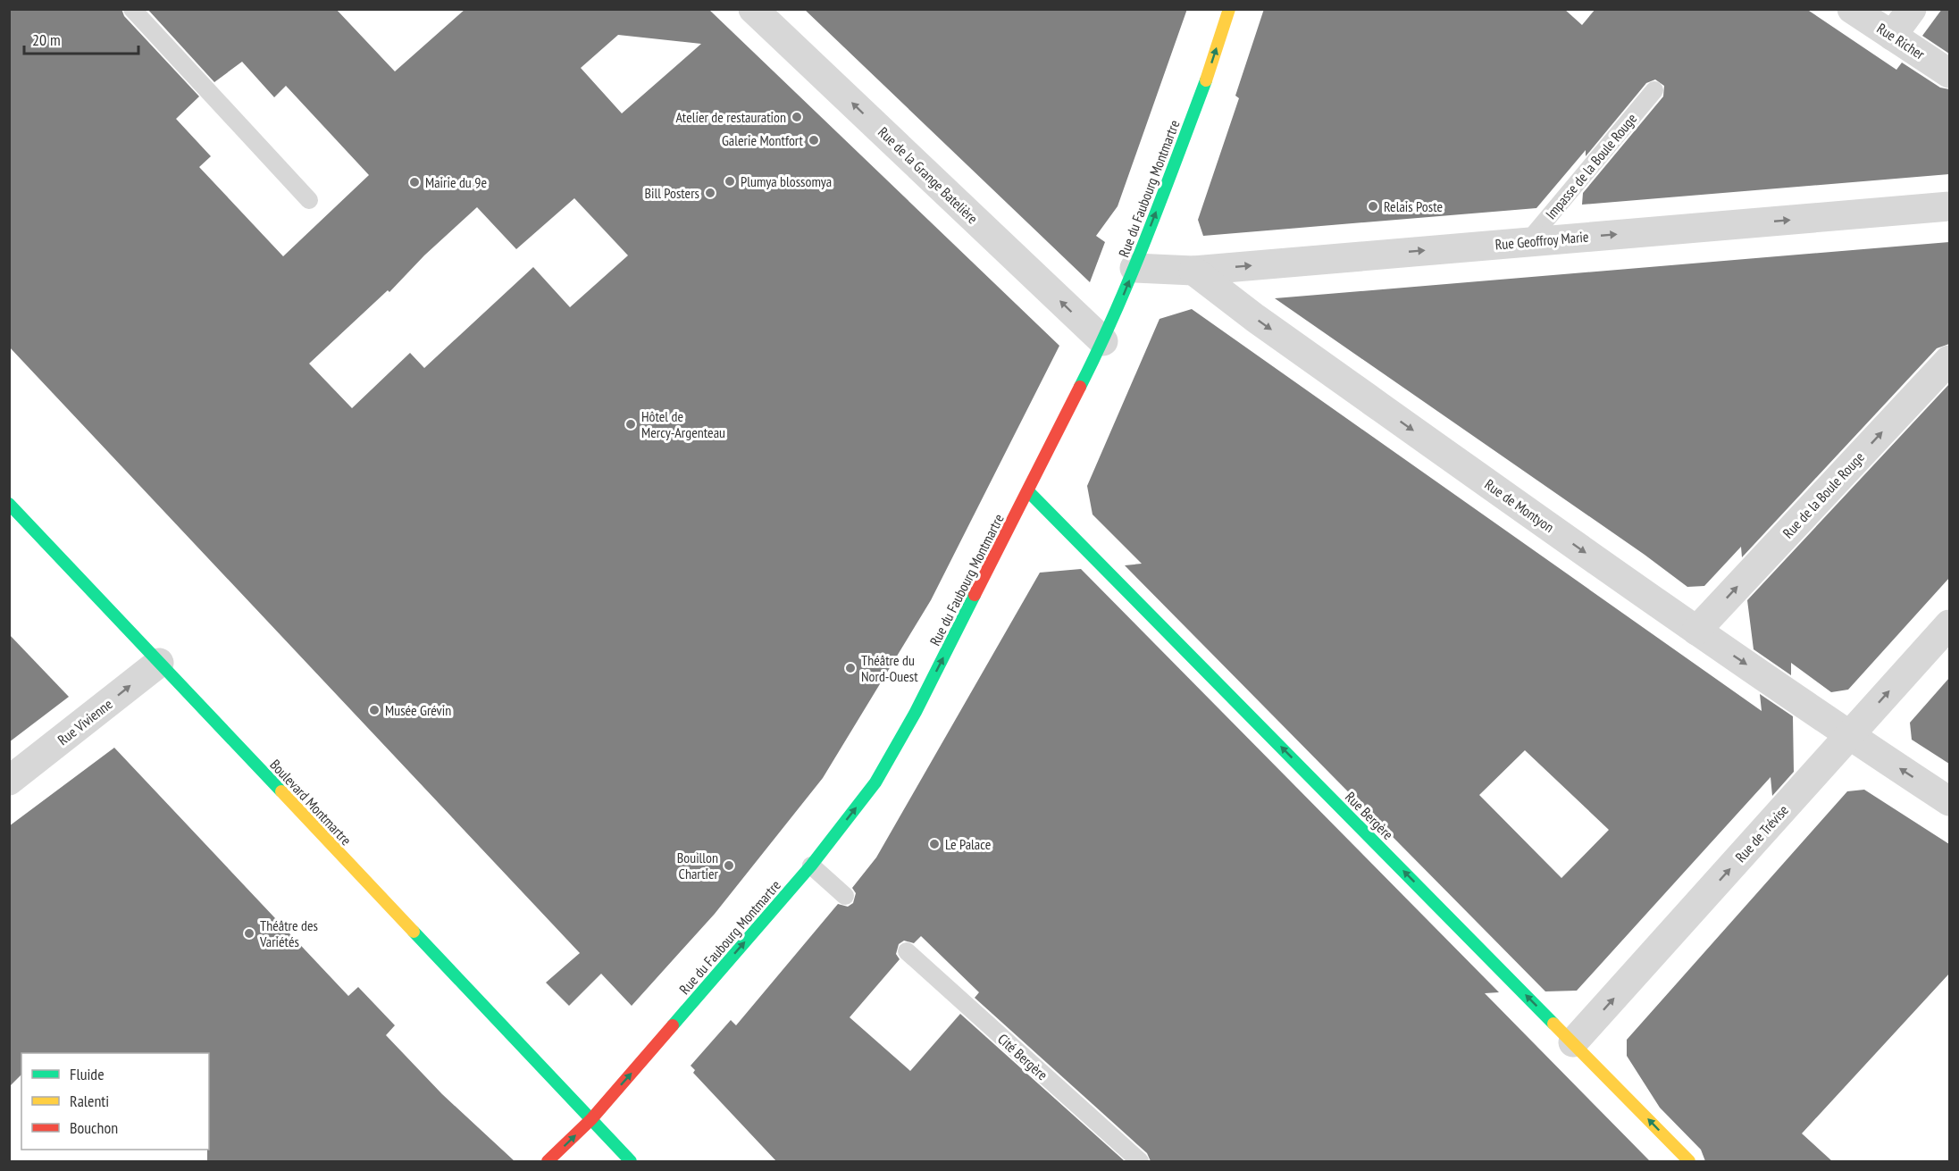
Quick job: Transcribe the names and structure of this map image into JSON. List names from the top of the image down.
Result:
{
  "streets": {
    "street": [
      "Rue Richer",
      "Rue de la Grange Batelière",
      "Rue du Faubourg Montmartre",
      "Rue Geoffroy Marie",
      "Rue de la Boule Rouge",
      "Rue de Montyon",
      "Rue Vivienne",
      "Boulevard Montmartre",
      "Rue Bergère",
      "Rue de Trévise"
    ],
    "lane": ["Impasse de la Boule Rouge", "Cité Bergère"]
  },
  "crossings": [
    ["Impasse de la Boule Rouge", "Rue Geoffroy Marie"],
    ["Rue de la Grange Batelière", "Rue du Faubourg Montmartre"],
    ["Rue du Faubourg Montmartre", "Rue Geoffroy Marie"],
    ["Rue du Faubourg Montmartre", "Boulevard Montmartre"],
    ["Rue du Faubourg Montmartre", "Rue Bergère"],
    ["Rue Geoffroy Marie", "Rue de Montyon"],
    ["Rue de la Boule Rouge", "Rue de Montyon"],
    ["Rue de Montyon", "Rue de Trévise"],
    ["Rue Vivienne", "Boulevard Montmartre"],
    ["Rue Bergère", "Rue de Trévise"]
  ],
  "one_way": [
    "Rue de la Grange Batelière",
    "Rue du Faubourg Montmartre",
    "Rue Geoffroy Marie",
    "Rue de la Boule Rouge",
    "Rue Vivienne",
    "Rue Bergère",
    "Rue de Trévise"
  ],
  "places": [
    "Atelier de restauration",
    "Galerie Montfort",
    "Plumya blossomya",
    "Mairie du 9e",
    "Bill Posters",
    "Relais Poste",
    "Hôtel de Mercy-Argenteau",
    "Théâtre du Nord-Ouest",
    "Musée Grévin",
    "Le Palace",
    "Bouillon Chartier",
    "Théâtre des Variétés"
  ],
  "legend": ["Fluide", "Ralenti", "Bouchon"],
  "scale_bar": "20 m"
}
